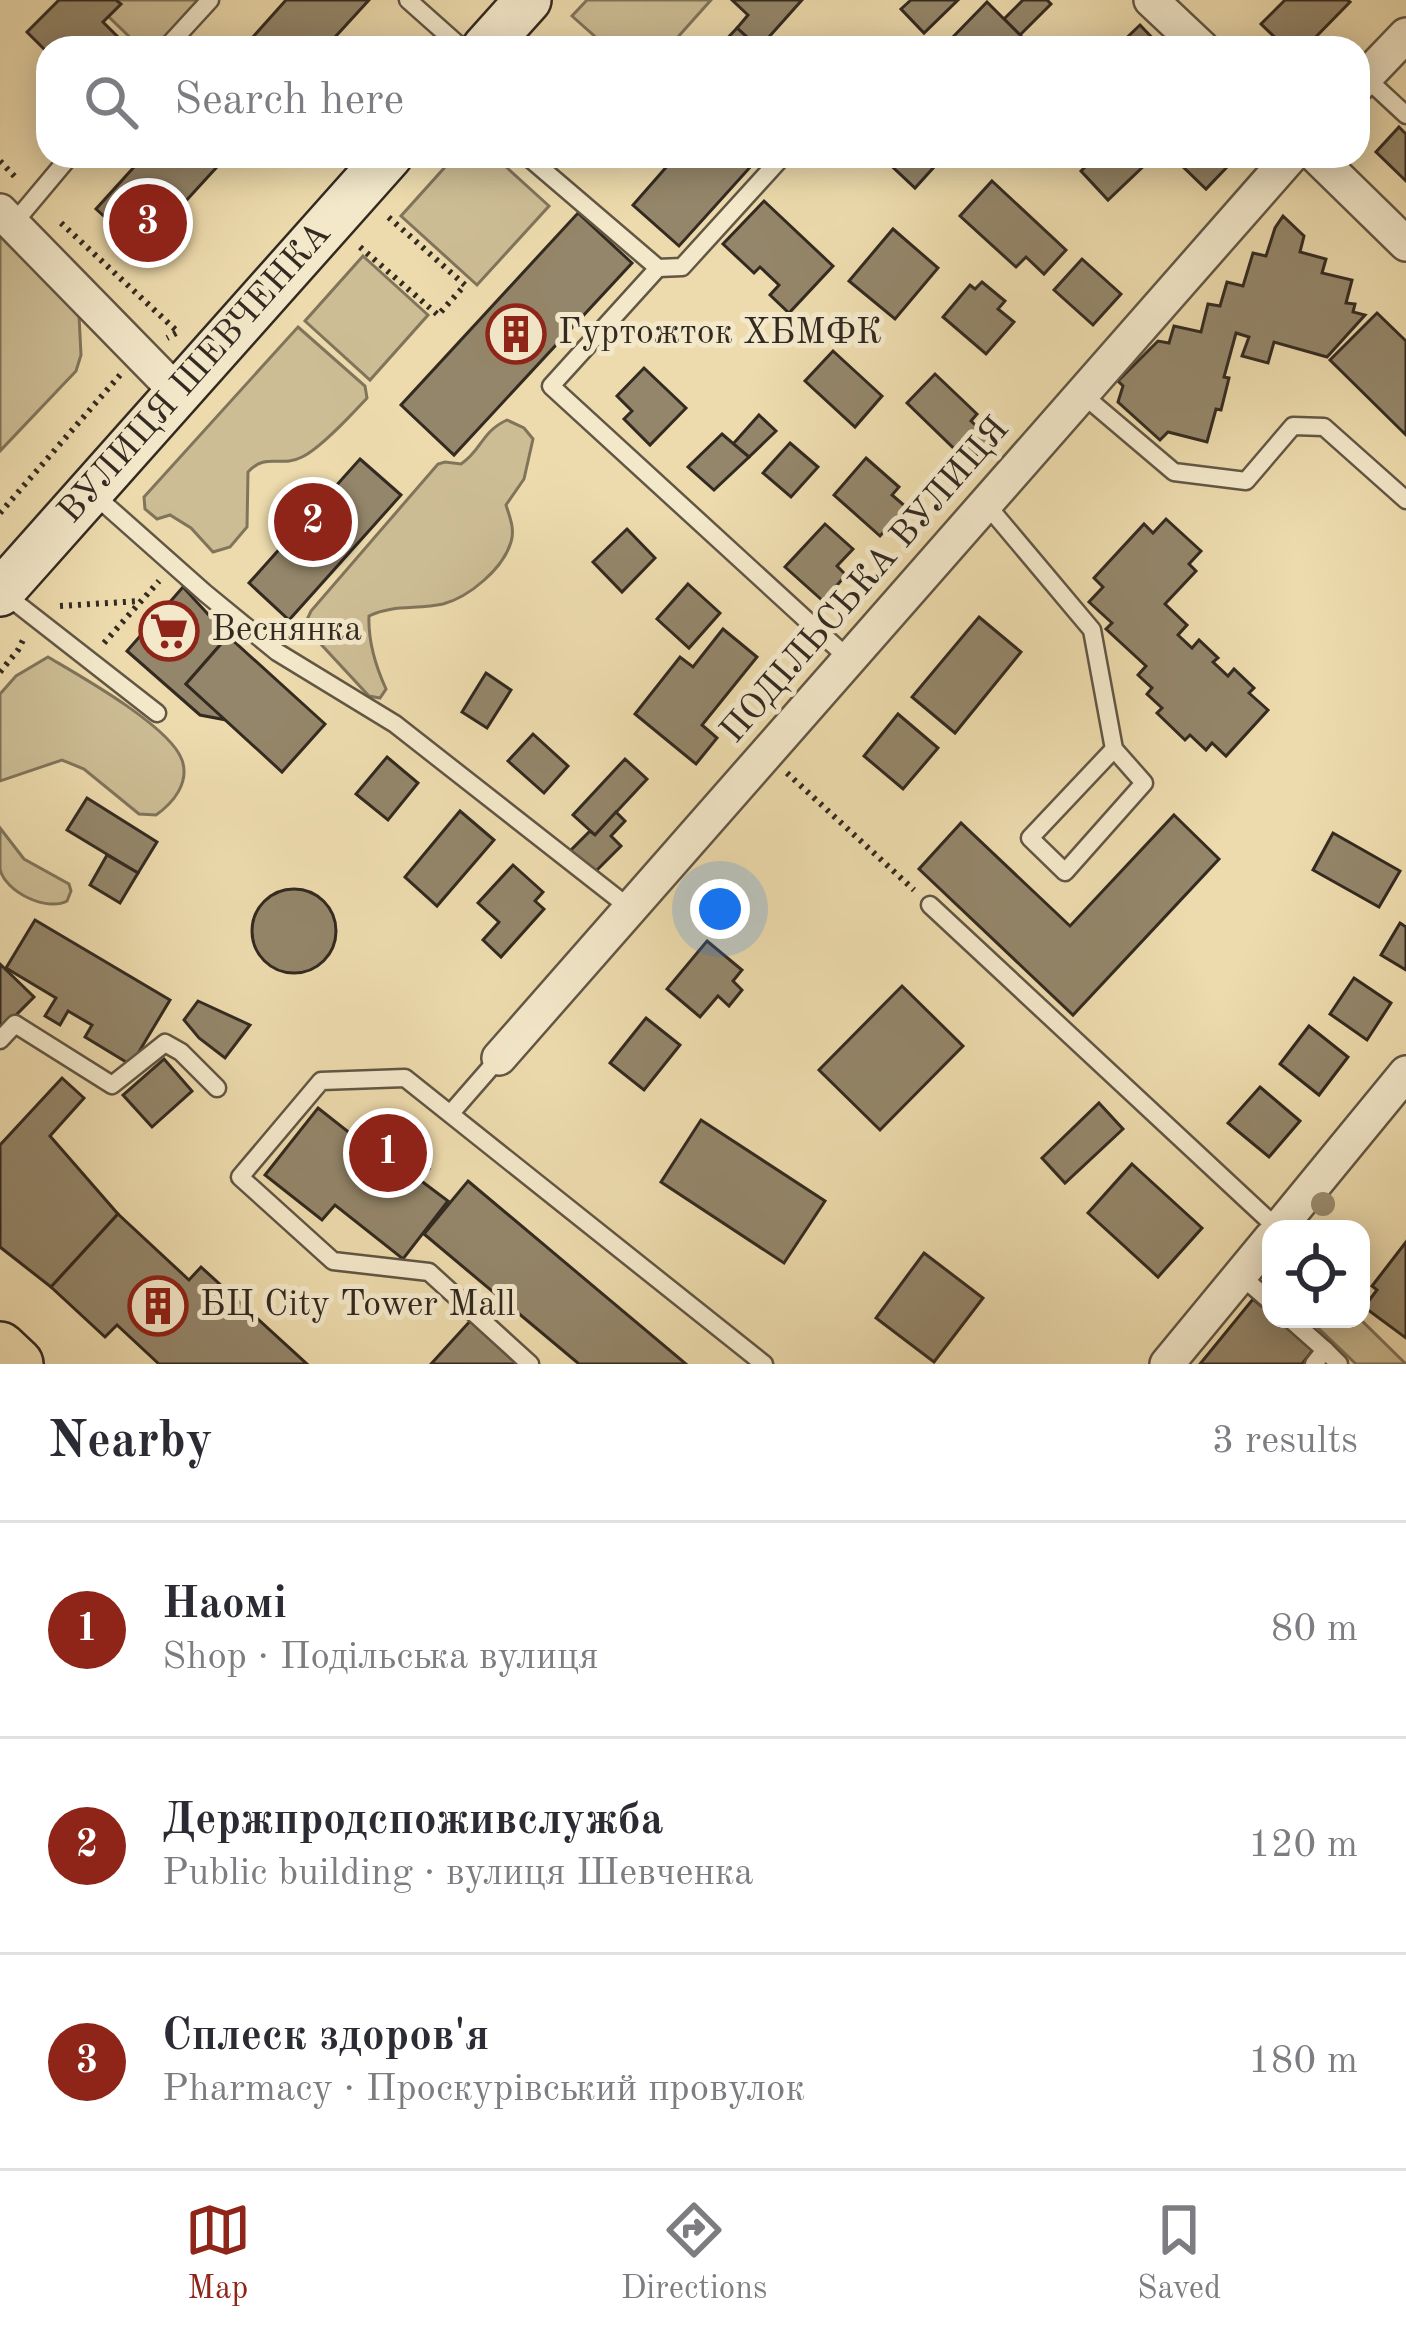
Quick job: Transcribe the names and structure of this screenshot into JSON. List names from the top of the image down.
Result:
{
  "streets": {
    "main road": ["ВУЛИЦЯ ШЕВЧЕНКА"],
    "street": ["ПОДІЛЬСЬКА ВУЛИЦЯ"]
  },
  "places": {
    "building": ["Гуртожток ХБМФК", "БЦ City Tower Mall"],
    "supermarket": ["Веснянка"]
  },
  "page": {
    "search": "Search here",
    "pins": ["3", "2", "1"],
    "heading": ["Nearby", "3 results"],
    "list": [
      {
        "mark": "1",
        "name": "Наомі",
        "note": "Shop · Подільська вулиця",
        "value": "80 m"
      },
      {
        "mark": "2",
        "name": "Держпродспоживслужба",
        "note": "Public building · вулиця Шевченка",
        "value": "120 m"
      },
      {
        "mark": "3",
        "name": "Сплеск здоров'я",
        "note": "Pharmacy · Проскурівський провулок",
        "value": "180 m"
      }
    ],
    "nav": ["Map", "Directions", "Saved"]
  }
}
